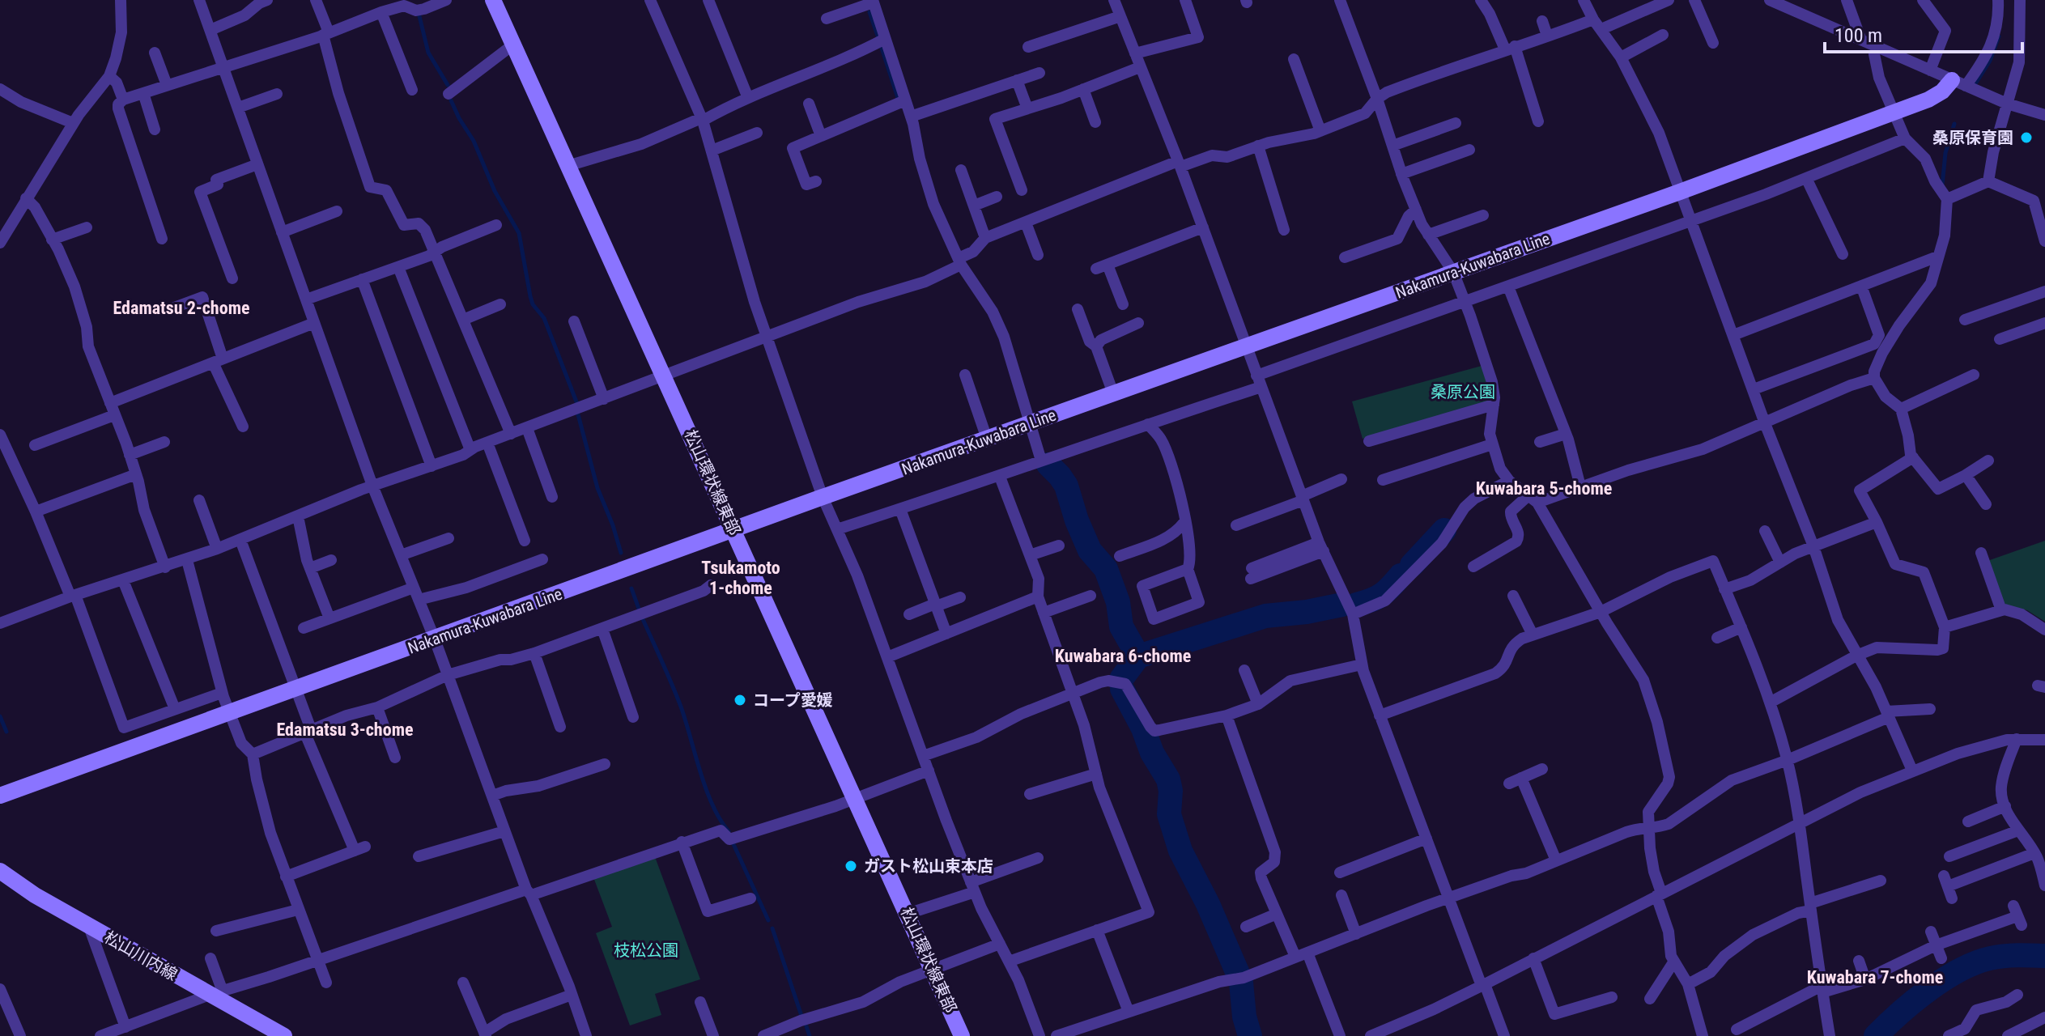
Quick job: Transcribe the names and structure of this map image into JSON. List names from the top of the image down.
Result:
{
  "streets": {
    "street": ["Nakamura-Kuwabara Line", "松山環状線東部", "松山川内線"]
  },
  "crossings": [
    ["Nakamura-Kuwabara Line", "松山環状線東部"]
  ],
  "districts": [
    "Edamatsu 2-chome",
    "Kuwabara 5-chome",
    "Tsukamoto 1-chome",
    "Kuwabara 6-chome",
    "Edamatsu 3-chome",
    "Kuwabara 7-chome"
  ],
  "parks": ["桑原公園", "枝松公園"],
  "places": ["桑原保育園", "コープ愛媛", "ガスト松山束本店"],
  "scale_bar": "100 m"
}
